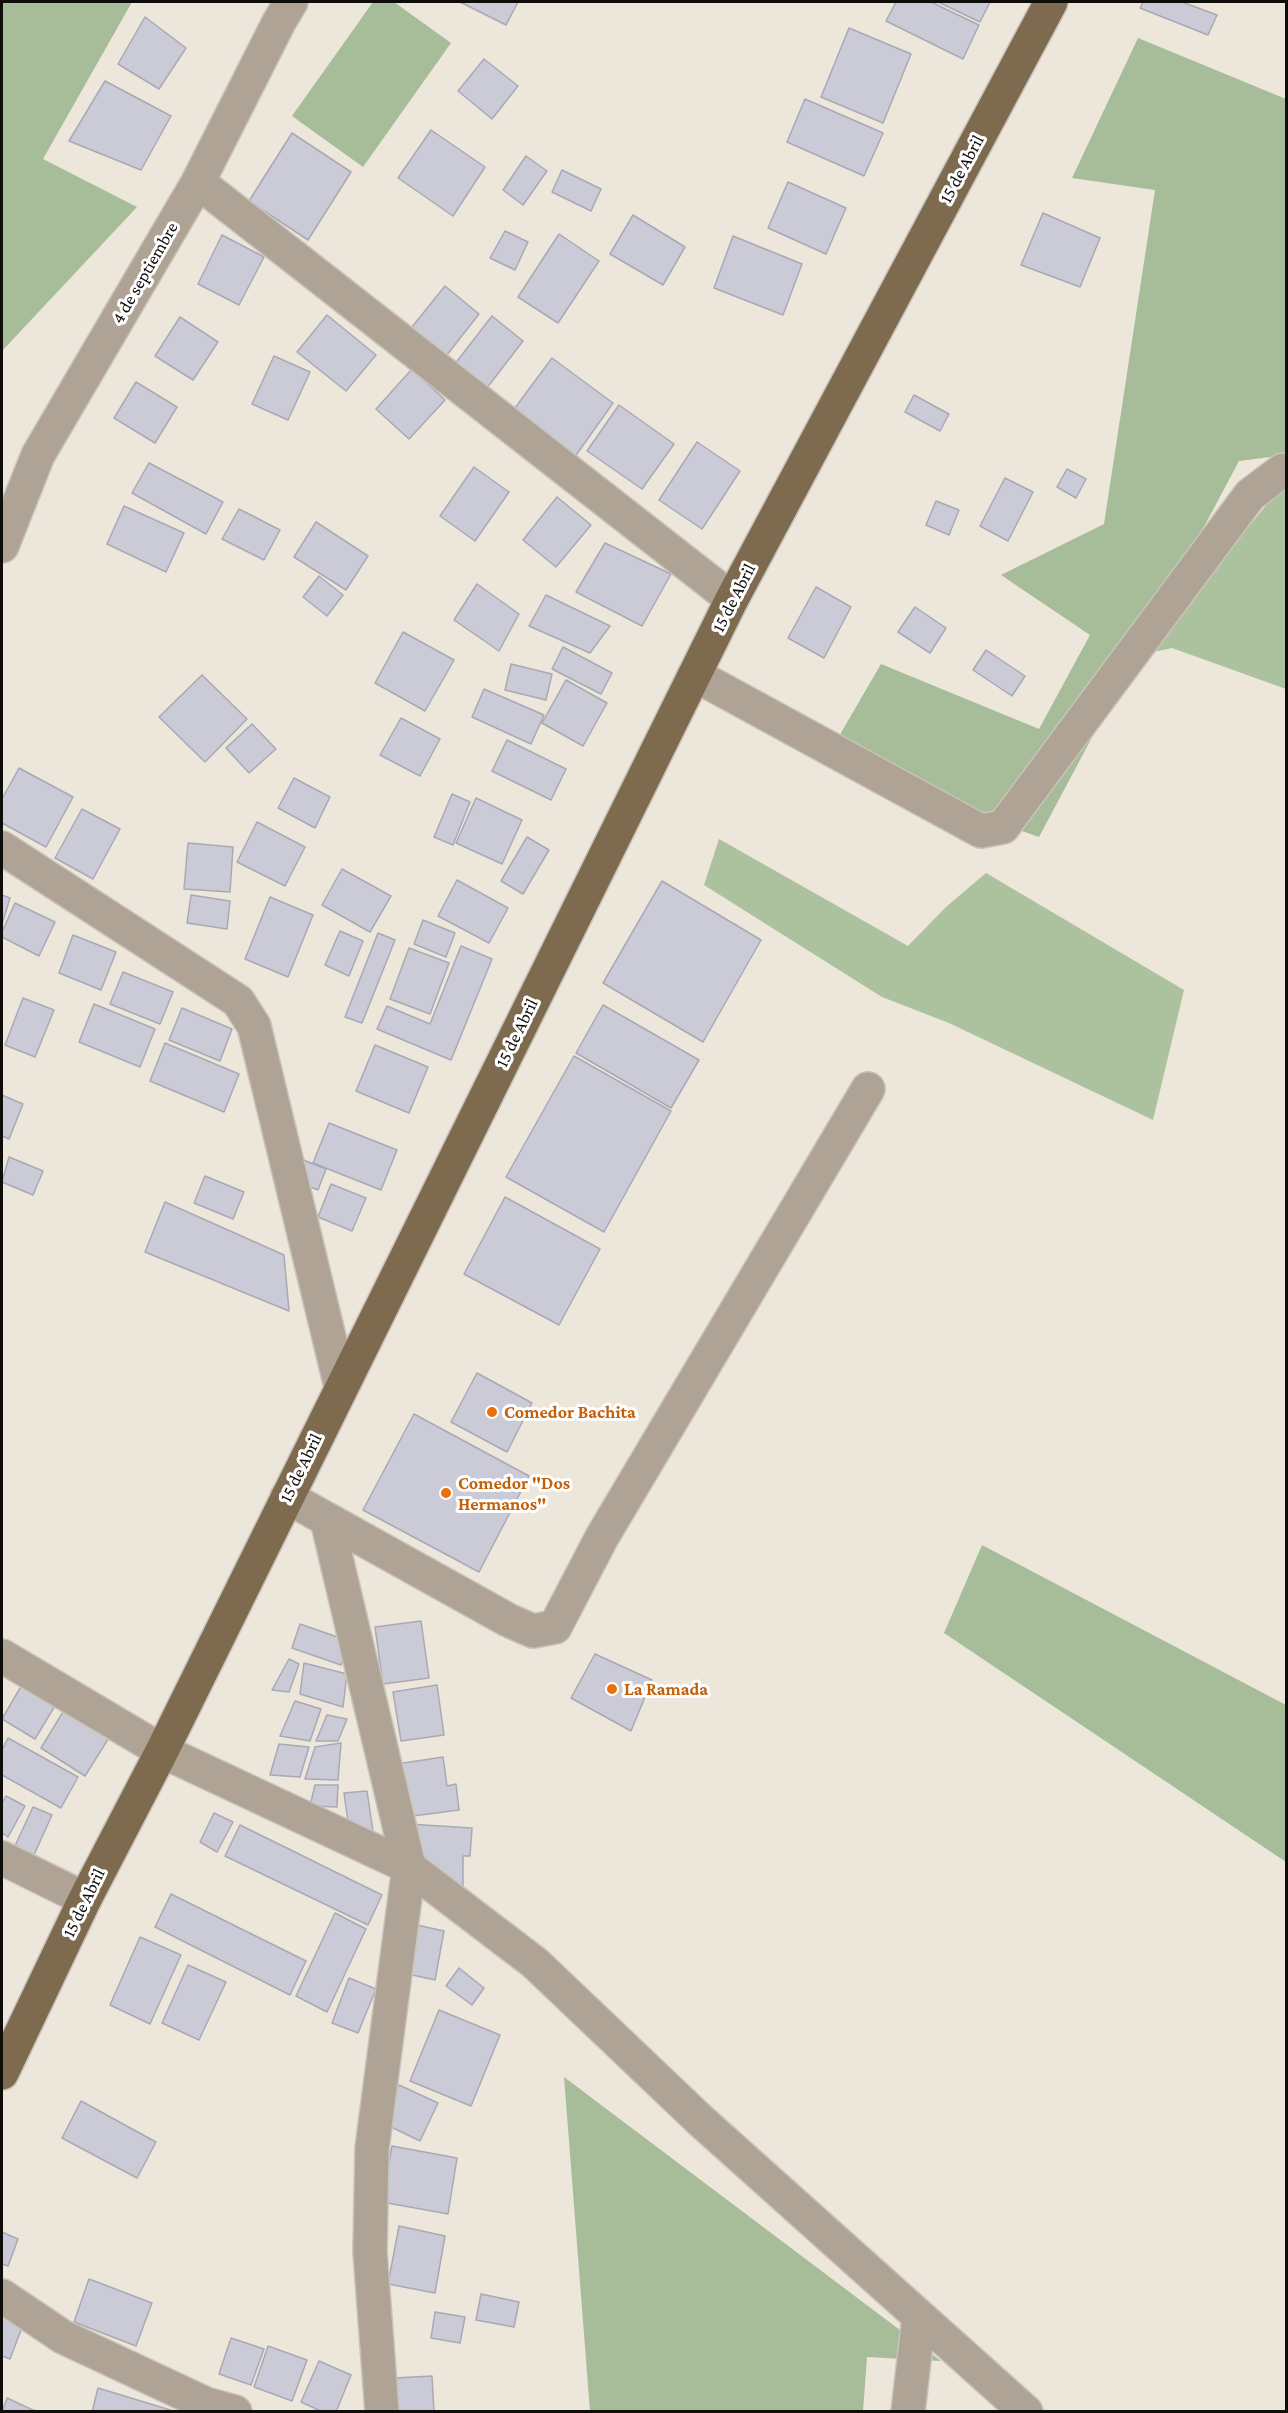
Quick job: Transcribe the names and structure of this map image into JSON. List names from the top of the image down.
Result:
{
  "streets": {
    "main road": ["15 de Abril"],
    "street": ["4 de septiembre"]
  },
  "places": ["Comedor Bachita", "Comedor \"Dos Hermanos\"", "La Ramada"]
}
